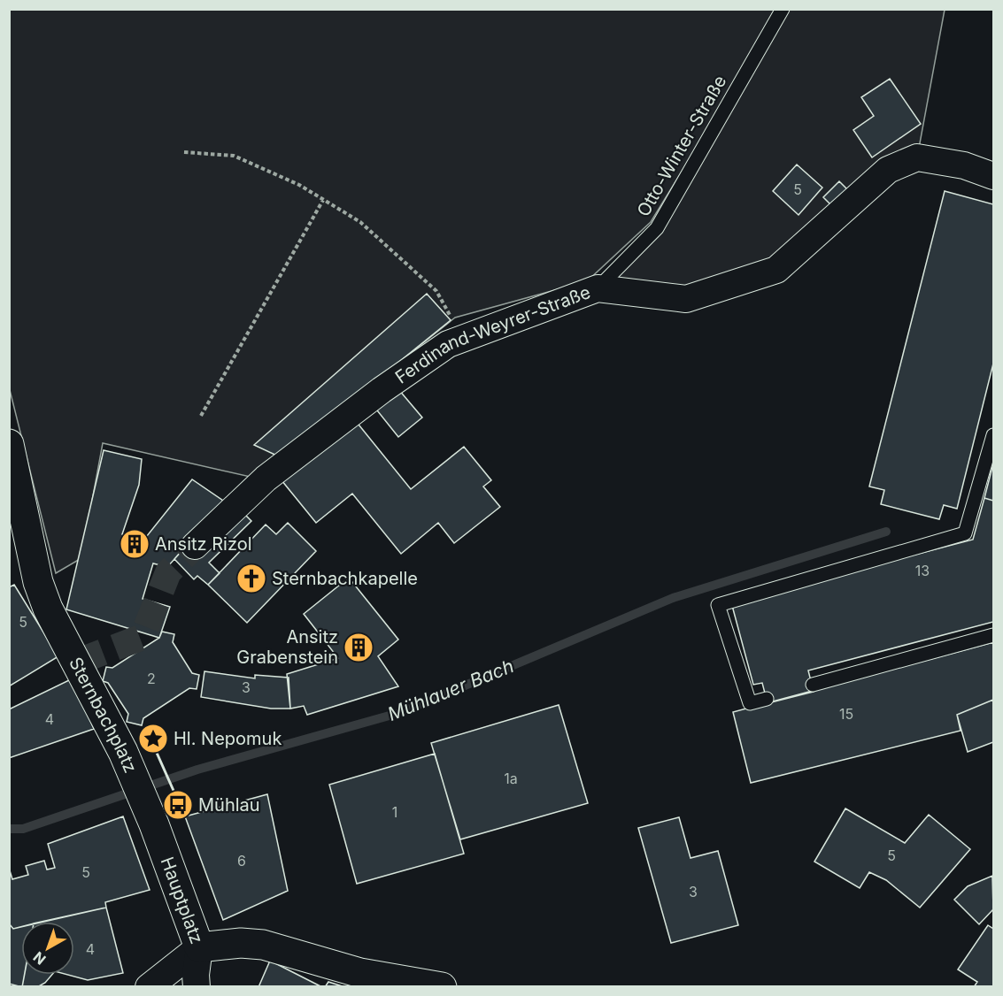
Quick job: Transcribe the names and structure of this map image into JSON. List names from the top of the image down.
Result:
{
  "streets": {
    "main road": ["Sternbachplatz", "Hauptplatz"],
    "street": ["Ferdinand-Weyrer-Straße"],
    "lane": ["Otto-Winter-Straße"]
  },
  "crossings": [
    ["Otto-Winter-Straße", "Ferdinand-Weyrer-Straße"],
    ["Sternbachplatz", "Hauptplatz"]
  ],
  "water": ["Mühlauer Bach"],
  "places": {
    "building": ["Ansitz Rizol", "Ansitz Grabenstein"],
    "church": ["Sternbachkapelle"],
    "place": ["Hl. Nepomuk"],
    "bus stop": ["Mühlau"]
  },
  "house_numbers": [
    "5",
    "13",
    "5",
    "2",
    "3",
    "15",
    "4",
    "1a",
    "1",
    "5",
    "6",
    "5",
    "3",
    "4"
  ],
  "north": "bottom left"
}
